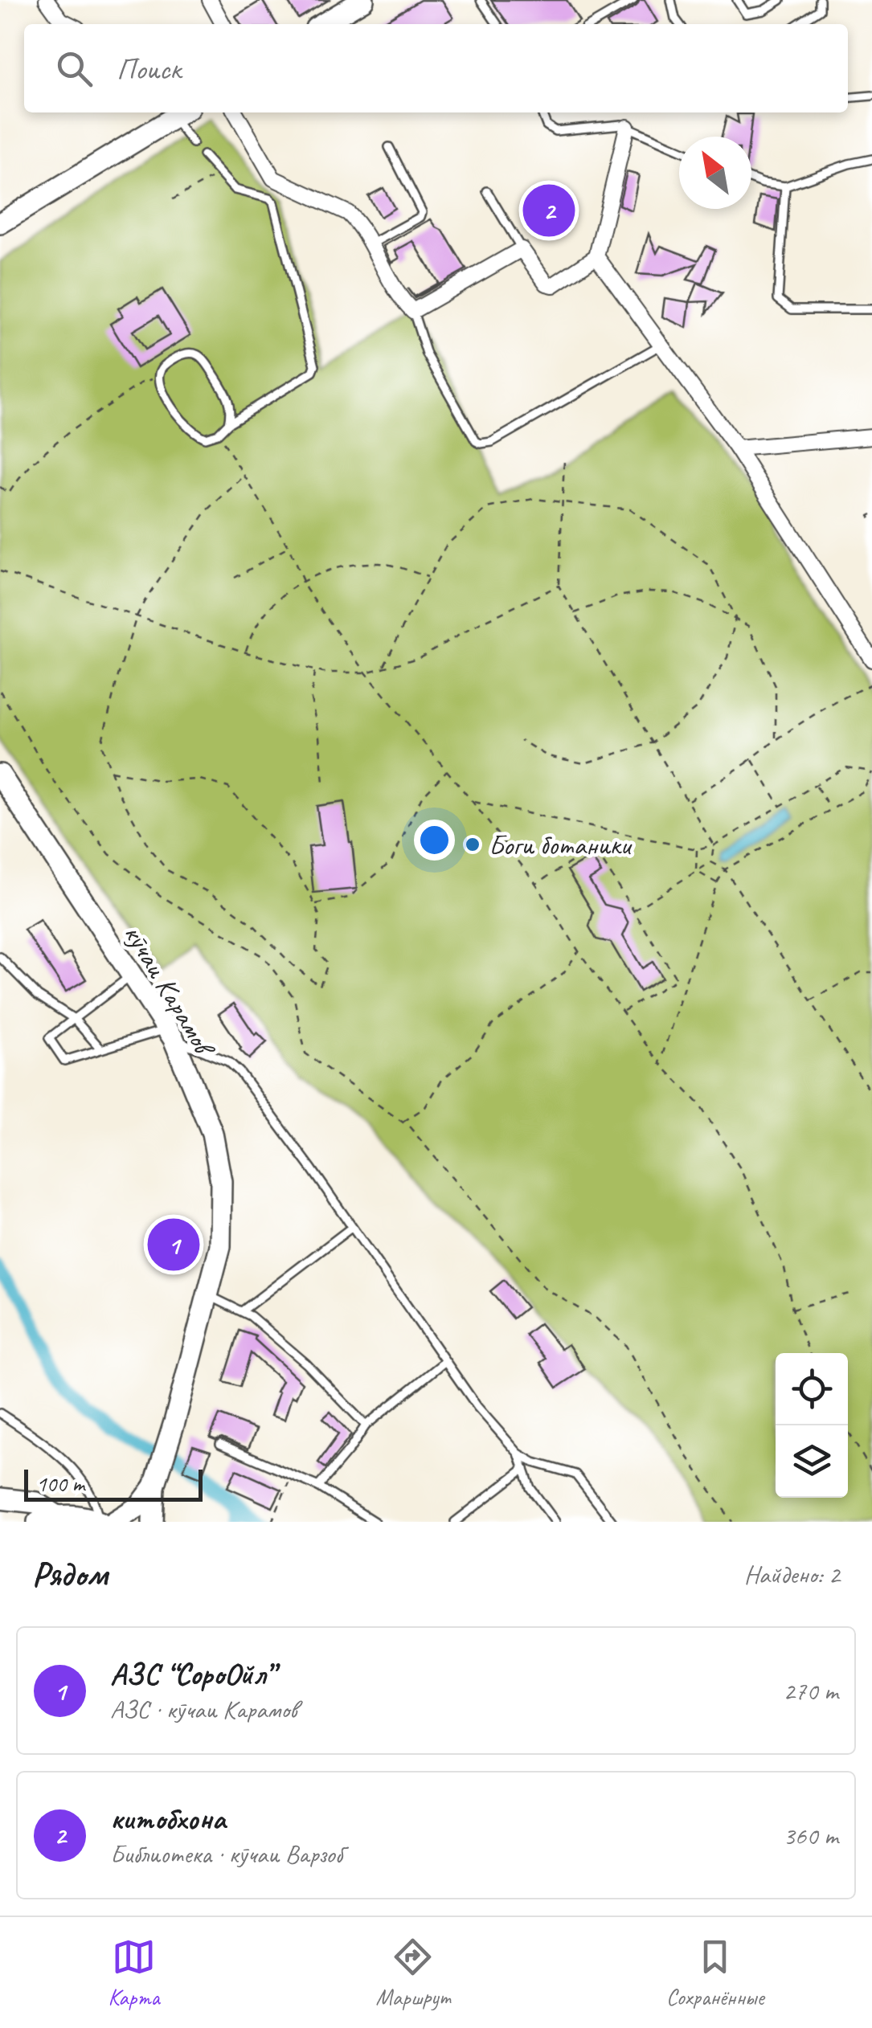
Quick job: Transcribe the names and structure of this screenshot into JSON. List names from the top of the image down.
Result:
{
  "streets": {
    "main road": ["кӯчаи Карамов"]
  },
  "places": ["Боги ботаники"],
  "scale_bar": "100 m",
  "north": "top left",
  "page": {
    "search": "Поиск",
    "pins": ["2", "1"],
    "scale": "100 m",
    "heading": ["Рядом", "Найдено: 2"],
    "list": [
      {
        "mark": "1",
        "name": "АЗС “СороОйл”",
        "note": "АЗС · кӯчаи Карамов",
        "value": "270 m"
      },
      {
        "mark": "2",
        "name": "китобхона",
        "note": "Библиотека · кӯчаи Варзоб",
        "value": "360 m"
      }
    ],
    "nav": ["Карта", "Маршрут", "Сохранённые"]
  }
}
